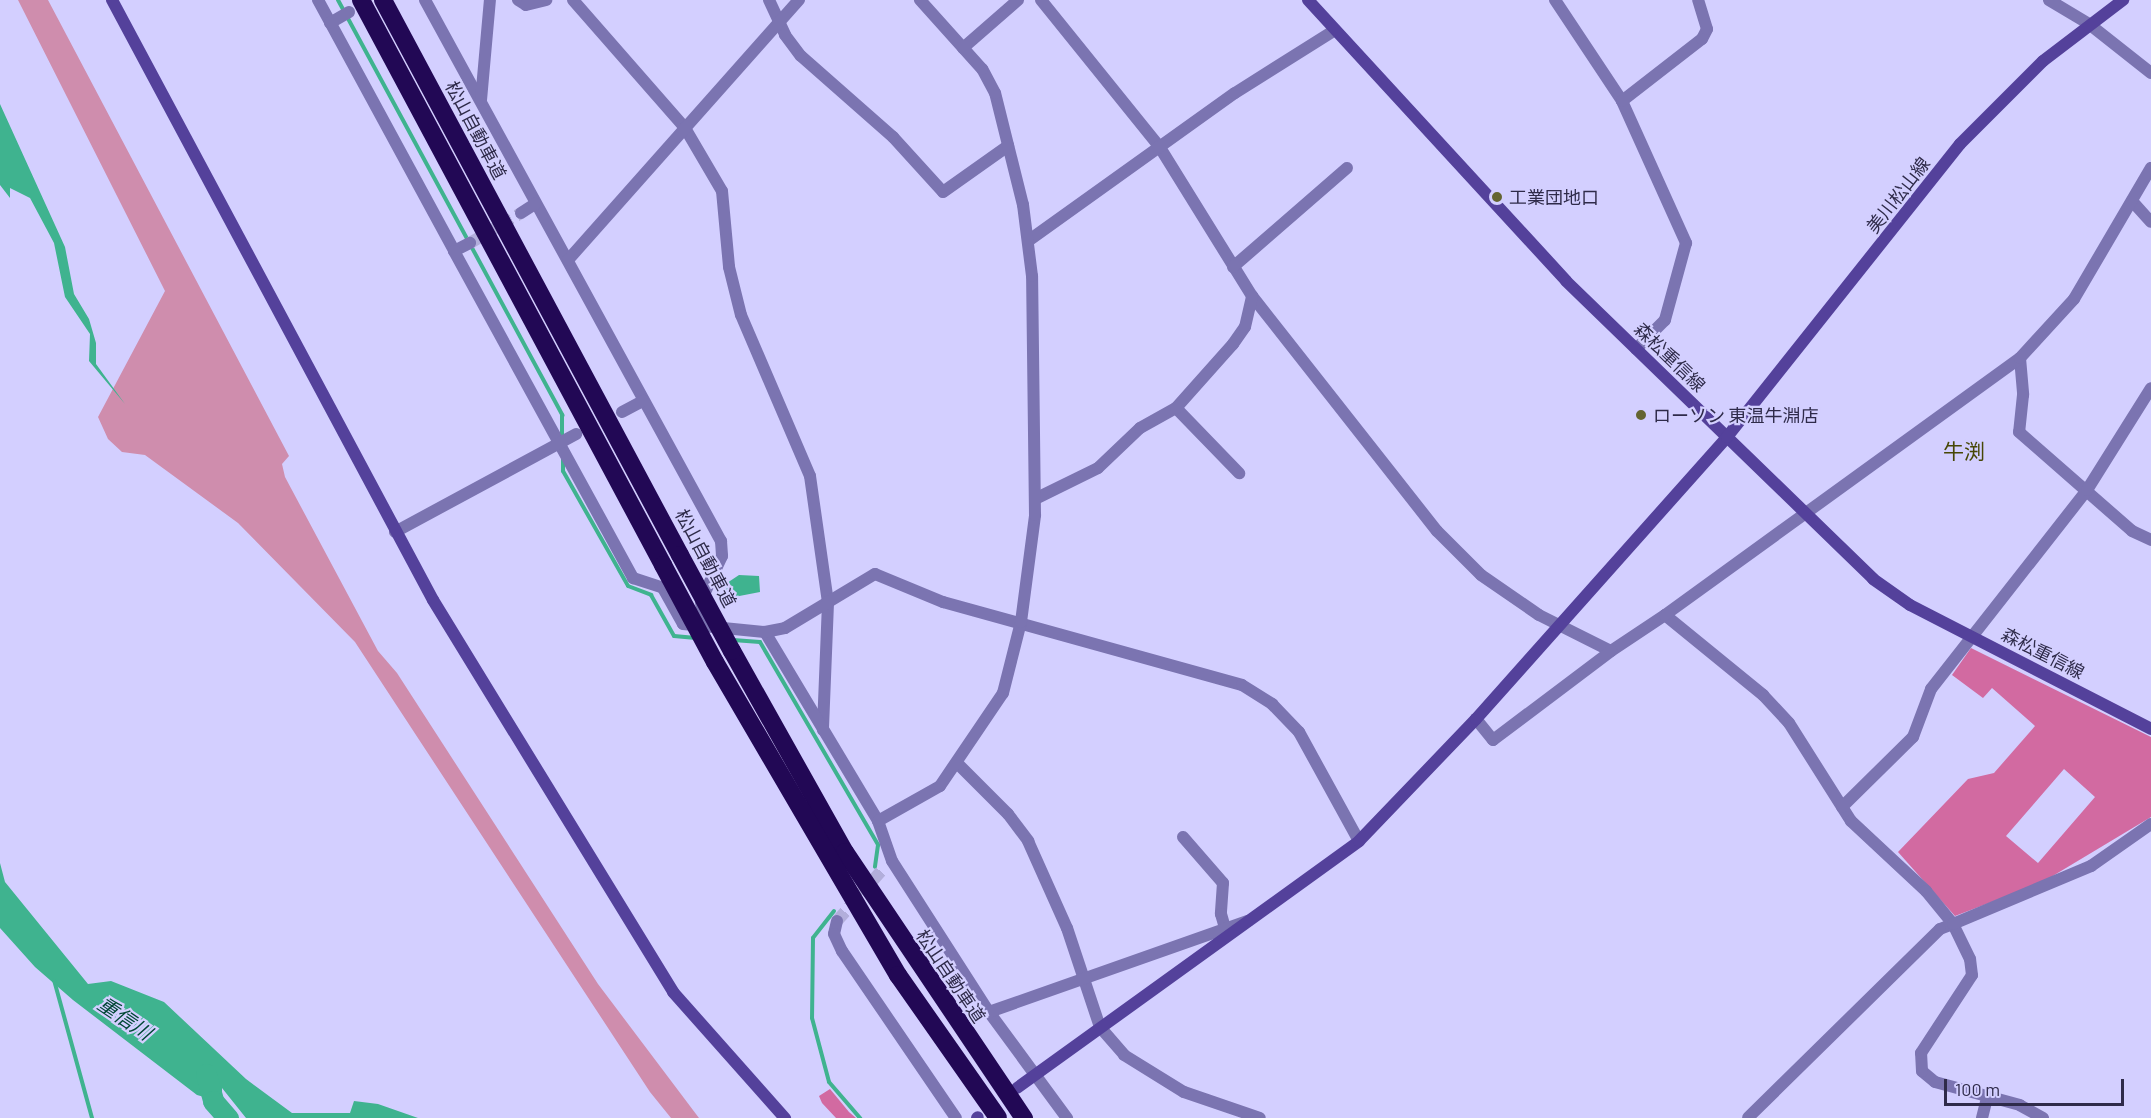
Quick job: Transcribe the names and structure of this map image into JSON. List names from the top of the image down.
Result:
{
  "streets": {
    "highway": ["松山自動車道"],
    "street": ["美川松山線", "森松重信線"]
  },
  "crossings": [
    ["美川松山線", "森松重信線"]
  ],
  "districts": ["牛渕"],
  "water": ["重信川"],
  "places": ["工業団地口", "ローソン 東温牛淵店"],
  "scale_bar": "100 m"
}
